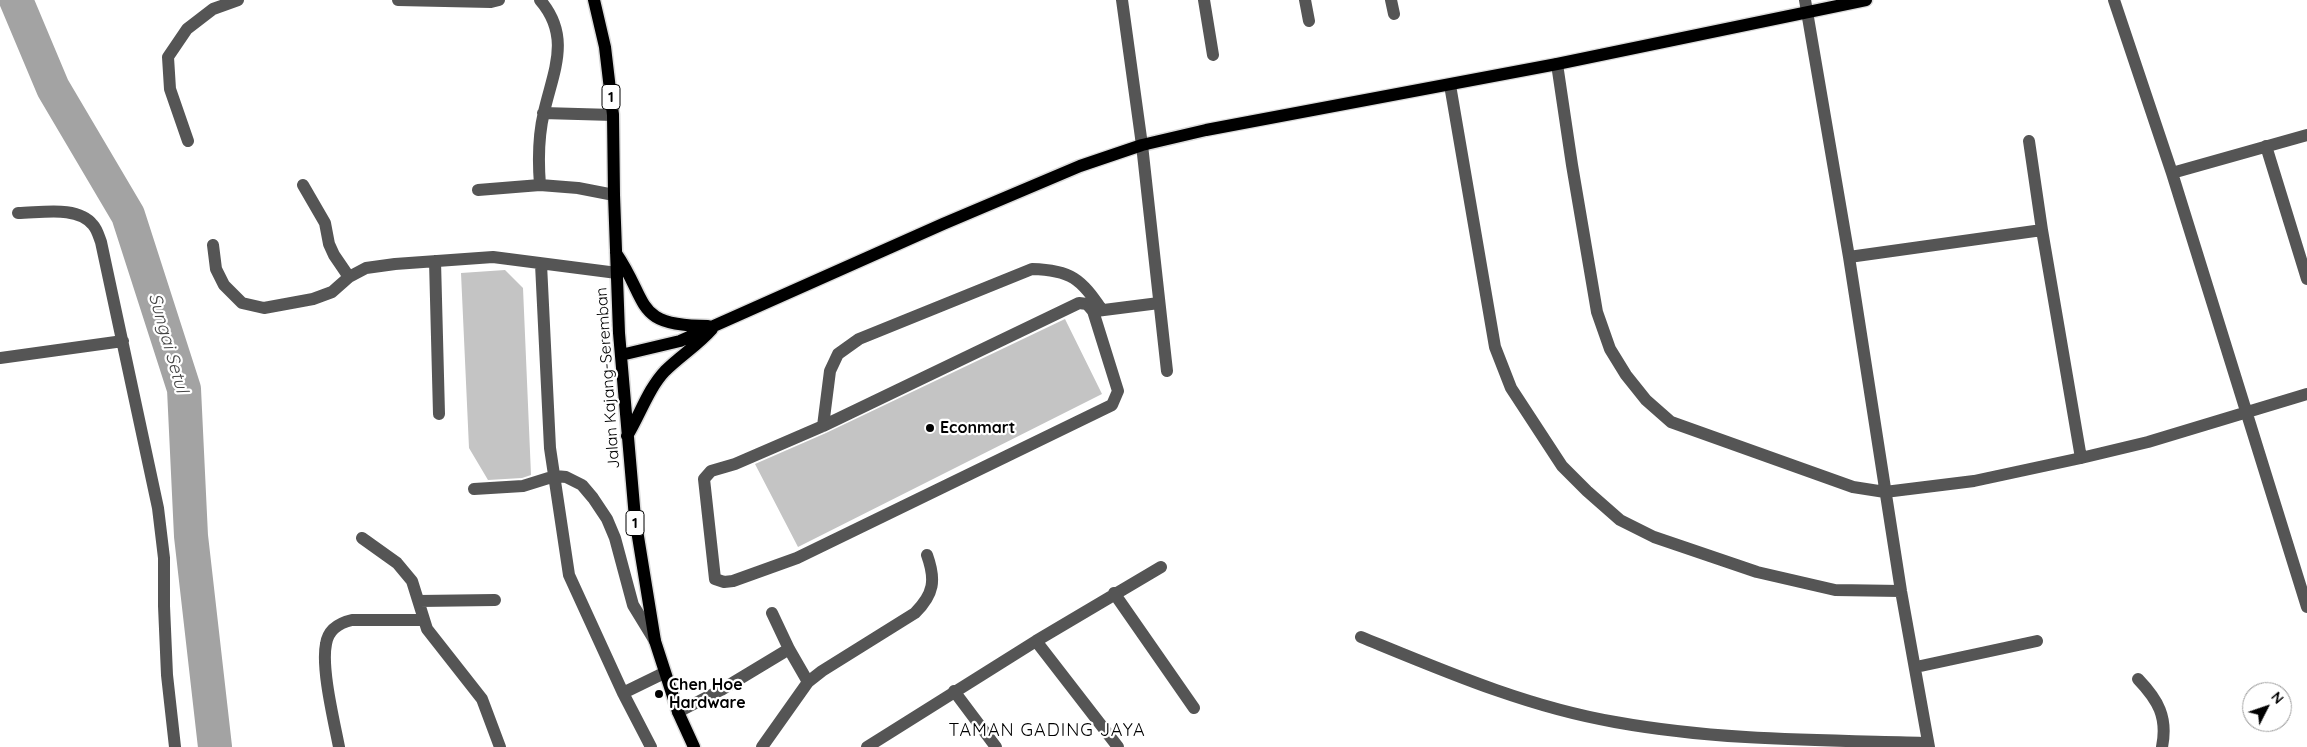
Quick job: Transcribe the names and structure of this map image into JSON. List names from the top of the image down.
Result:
{
  "streets": {
    "main road": ["1", "Jalan Kajang-Seremban"]
  },
  "districts": ["TAMAN GADING JAYA"],
  "water": ["Sungai Setul"],
  "places": ["Econmart", "Chen Hoe Hardware"],
  "north": "top right"
}
